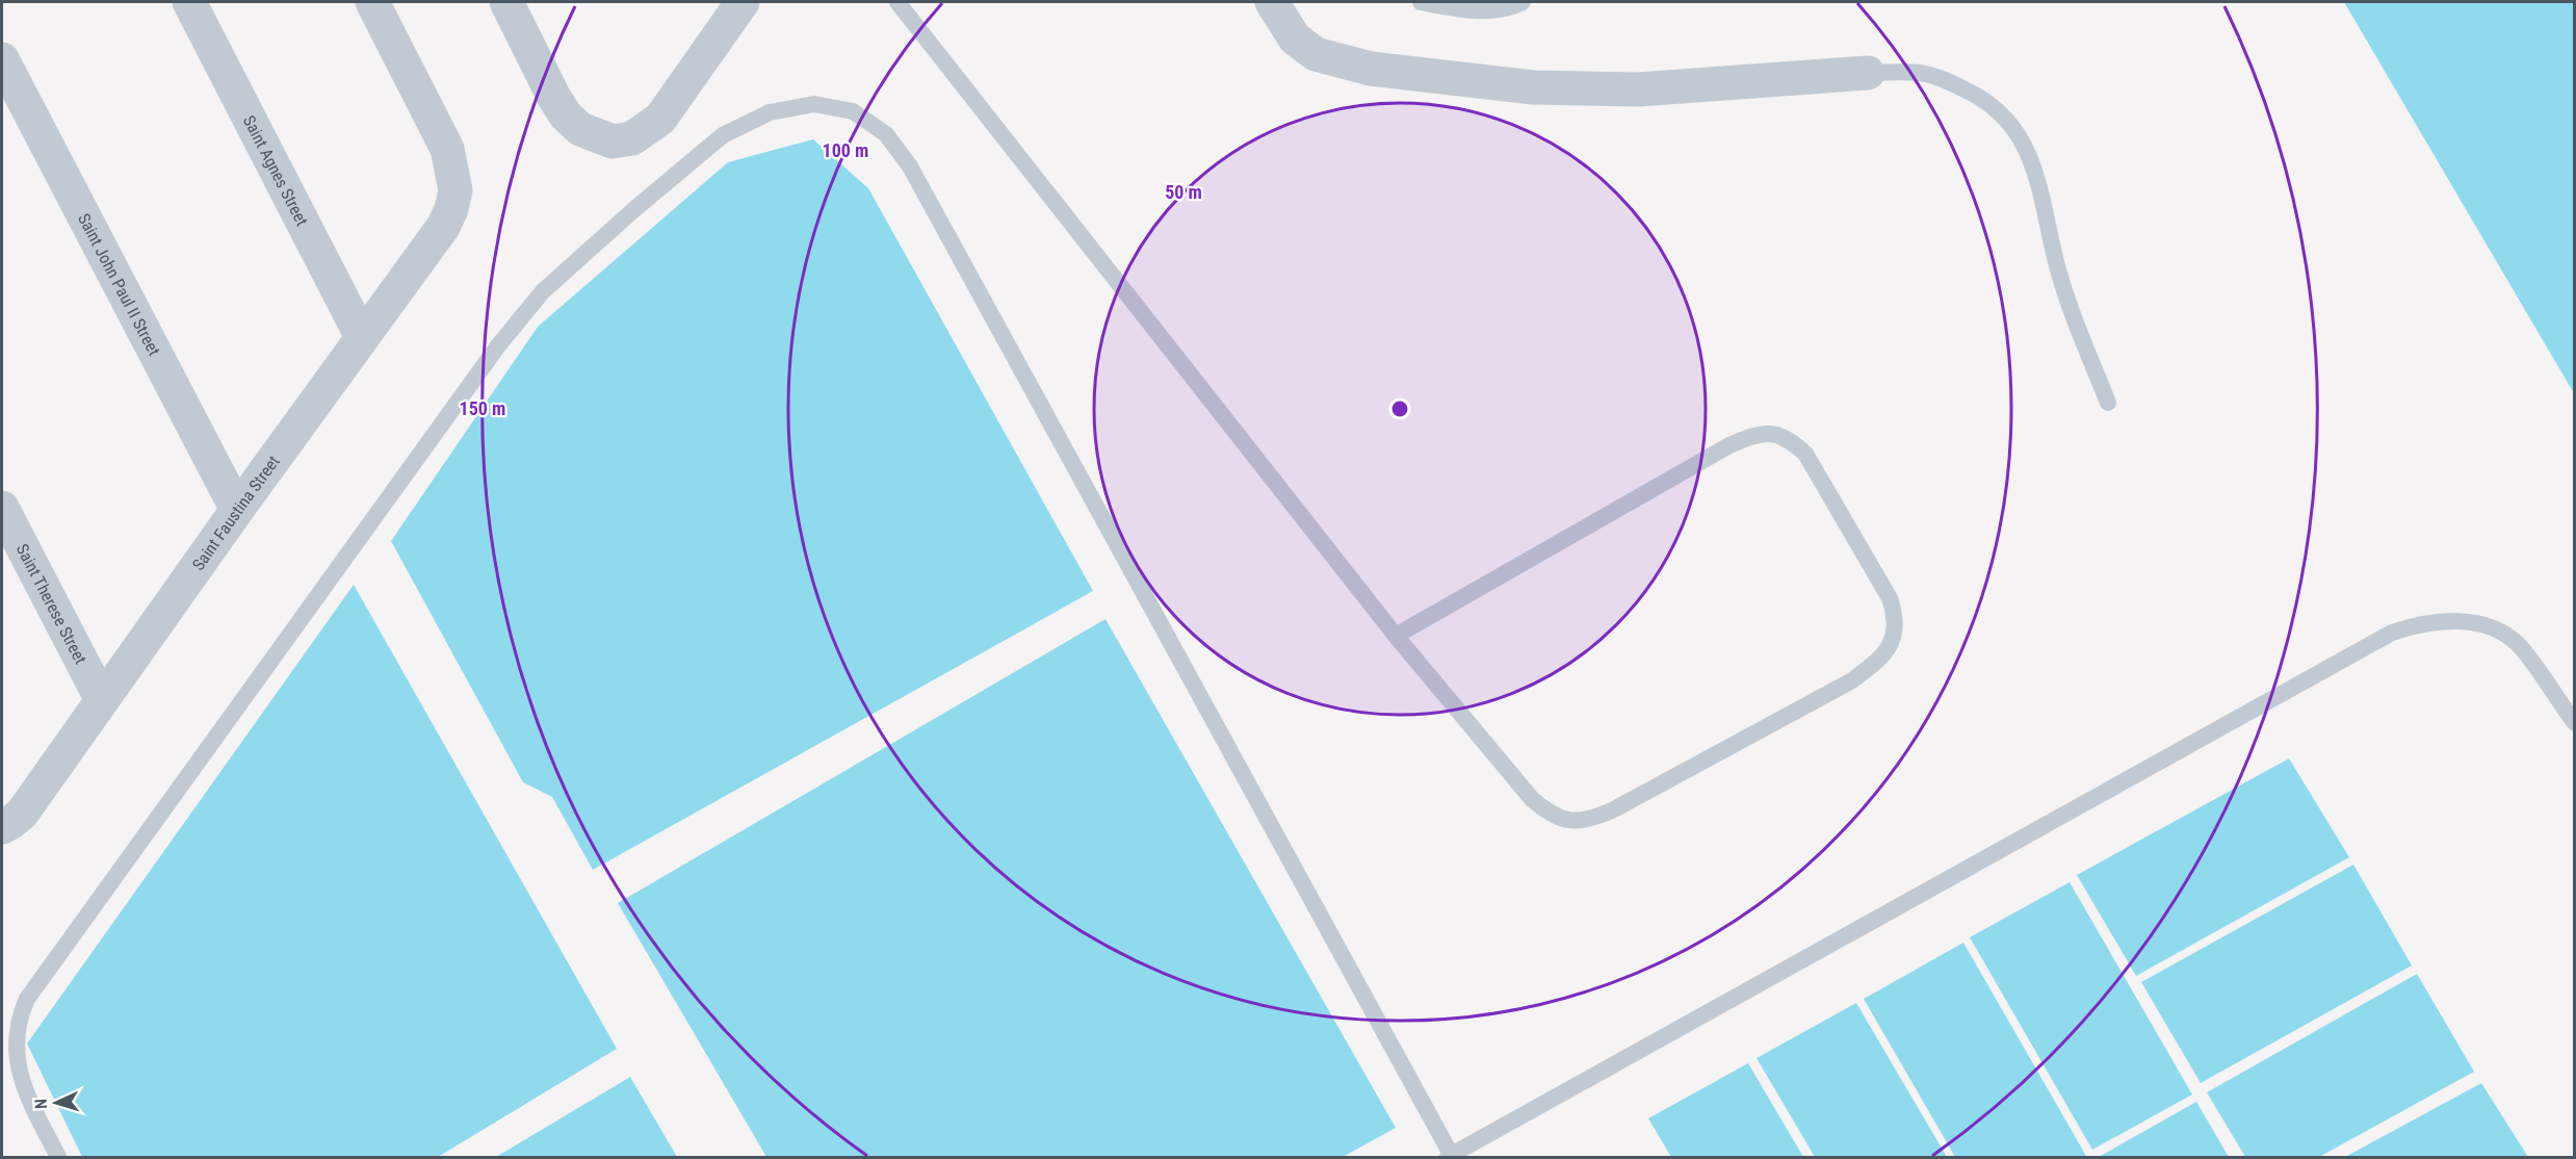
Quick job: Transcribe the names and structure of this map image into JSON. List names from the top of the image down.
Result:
{
  "streets": {
    "street": [
      "Saint Agnes Street",
      "Saint John Paul II Street",
      "Saint Faustina Street",
      "Saint Therese Street"
    ]
  },
  "crossings": [
    ["Saint Agnes Street", "Saint Faustina Street"],
    ["Saint John Paul II Street", "Saint Faustina Street"],
    ["Saint Faustina Street", "Saint Therese Street"]
  ],
  "north": "left",
  "rings": ["100 m", "50 m", "150 m"]
}
